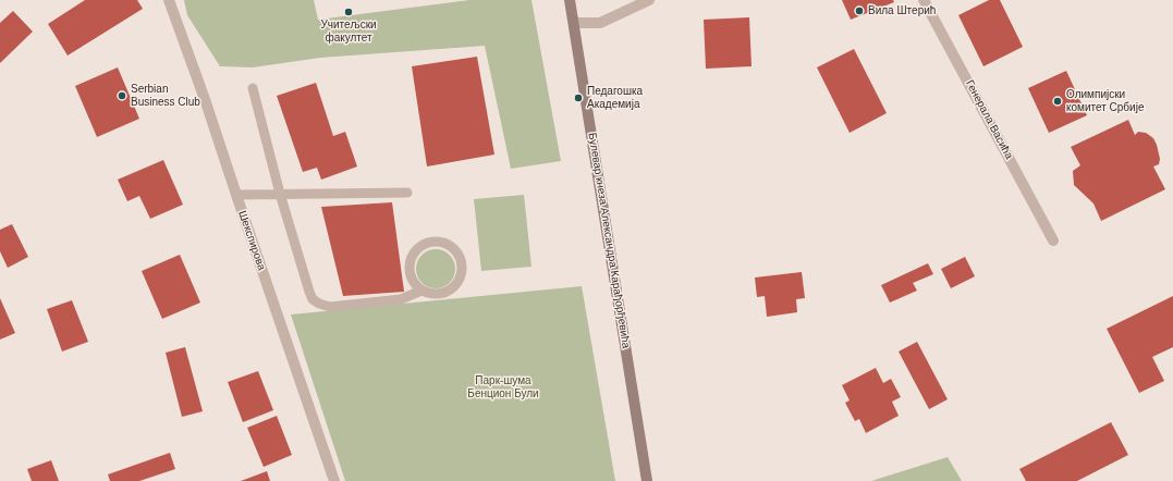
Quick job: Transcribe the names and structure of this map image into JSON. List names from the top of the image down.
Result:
{
  "streets": {
    "main road": ["Булевар кнеза Александра Карађорђевића"],
    "street": ["Генерала Васића", "Шекспирова"]
  },
  "parks": ["Парк-шума Бенцион Були"],
  "places": [
    "Вила Штерић",
    "Учитељски факултет",
    "Serbian Business Club",
    "Педагошка Академија",
    "Олимпијски комитет Србије"
  ]
}
